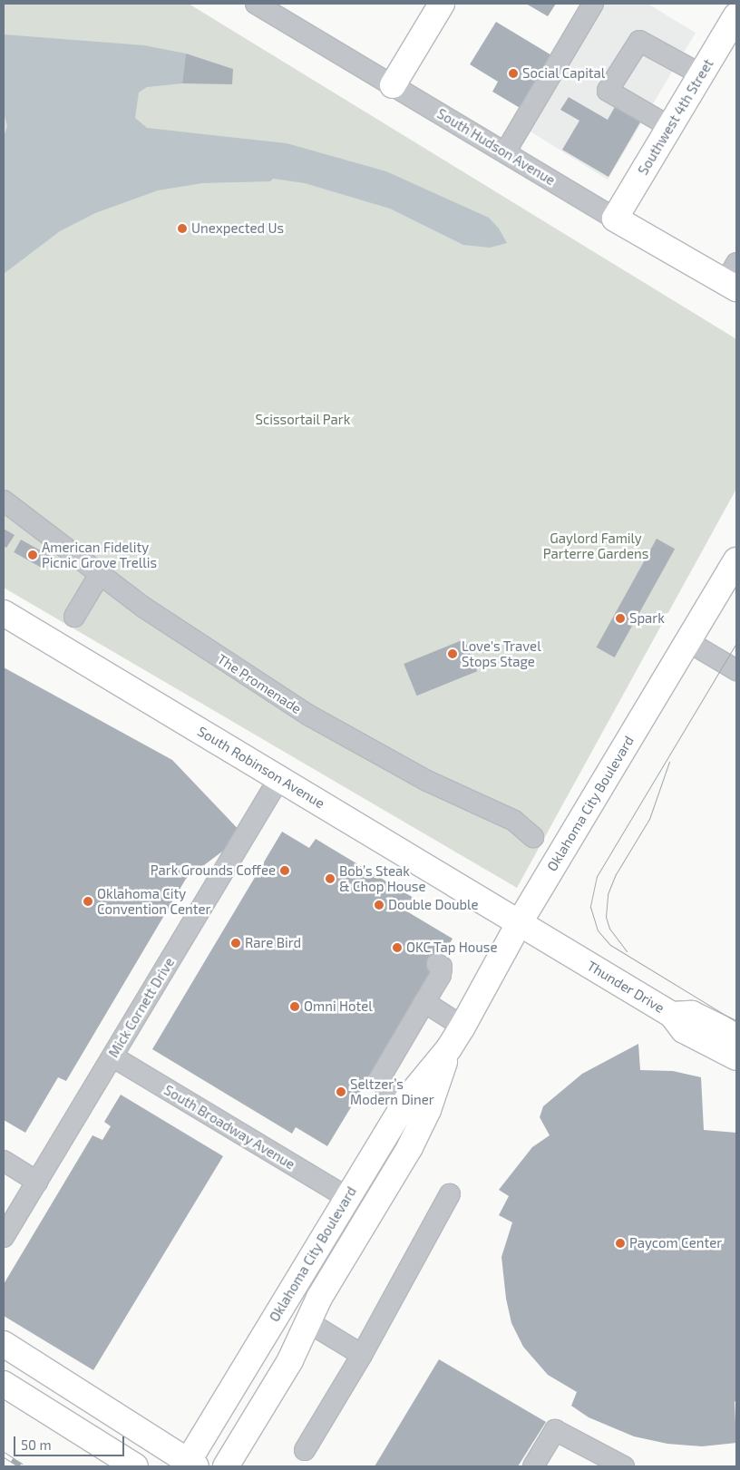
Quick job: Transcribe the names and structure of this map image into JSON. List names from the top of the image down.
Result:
{
  "streets": {
    "main road": [
      "Southwest 4th Street",
      "South Hudson Avenue",
      "South Robinson Avenue",
      "Oklahoma City Boulevard",
      "Thunder Drive"
    ],
    "street": ["The Promenade", "Mick Cornett Drive", "South Broadway Avenue"]
  },
  "crossings": [
    ["Southwest 4th Street", "South Hudson Avenue"],
    ["South Robinson Avenue", "Oklahoma City Boulevard"],
    ["South Robinson Avenue", "Thunder Drive"],
    ["South Robinson Avenue", "Mick Cornett Drive"],
    ["Oklahoma City Boulevard", "Thunder Drive"],
    ["Oklahoma City Boulevard", "South Broadway Avenue"],
    ["Mick Cornett Drive", "South Broadway Avenue"]
  ],
  "parks": ["Scissortail Park", "Gaylord Family Parterre Gardens"],
  "places": [
    "Social Capital",
    "Unexpected Us",
    "American Fidelity Picnic Grove Trellis",
    "Spark",
    "Love's Travel Stops Stage",
    "Park Grounds Coffee",
    "Bob’s Steak & Chop House",
    "Oklahoma City Convention Center",
    "Double Double",
    "Rare Bird",
    "OKC Tap House",
    "Omni Hotel",
    "Seltzer’s Modern Diner",
    "Paycom Center"
  ],
  "scale_bar": "50 m"
}
